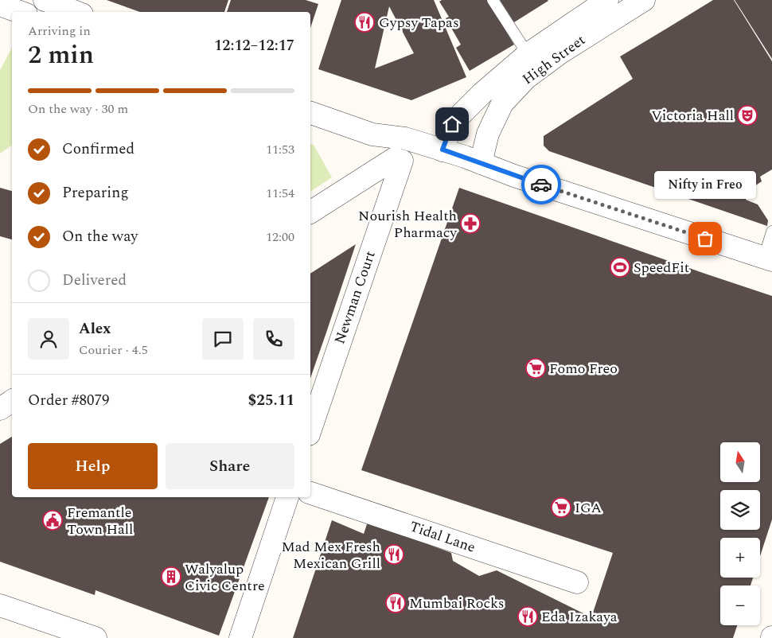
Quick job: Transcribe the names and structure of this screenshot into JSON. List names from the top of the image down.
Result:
{
  "streets": {
    "street": ["High Street", "Newman Court", "Tidal Lane"]
  },
  "places": {
    "restaurant": [
      "Gypsy Tapas",
      "Mad Mex Fresh Mexican Grill",
      "Mumbai Rocks",
      "Eda Izakaya"
    ],
    "theatre": ["Victoria Hall"],
    "pharmacy": ["Nourish Health Pharmacy"],
    "other": ["Nifty in Freo"],
    "sports": ["SpeedFit"],
    "supermarket": ["Fomo Freo", "IGA"],
    "public building": ["Fremantle Town Hall"],
    "building": ["Walyalup Civic Centre"]
  },
  "north": "top",
  "page": {
    "heading": ["2 min", "Arriving in", "12:12–12:17"],
    "panel": [
      "Alex",
      "Courier · 4.5",
      "Order #8079",
      "$25.11"
    ],
    "bar": "On the way · 30 m",
    "list": [
      ["Confirmed", "11:53"],
      ["Preparing", "11:54"],
      ["On the way", "12:00"],
      "Delivered"
    ],
    "bubble": "Nifty in Freo",
    "buttons": ["Help", "Share"],
    "map_buttons": ["+", "−"]
  }
}
